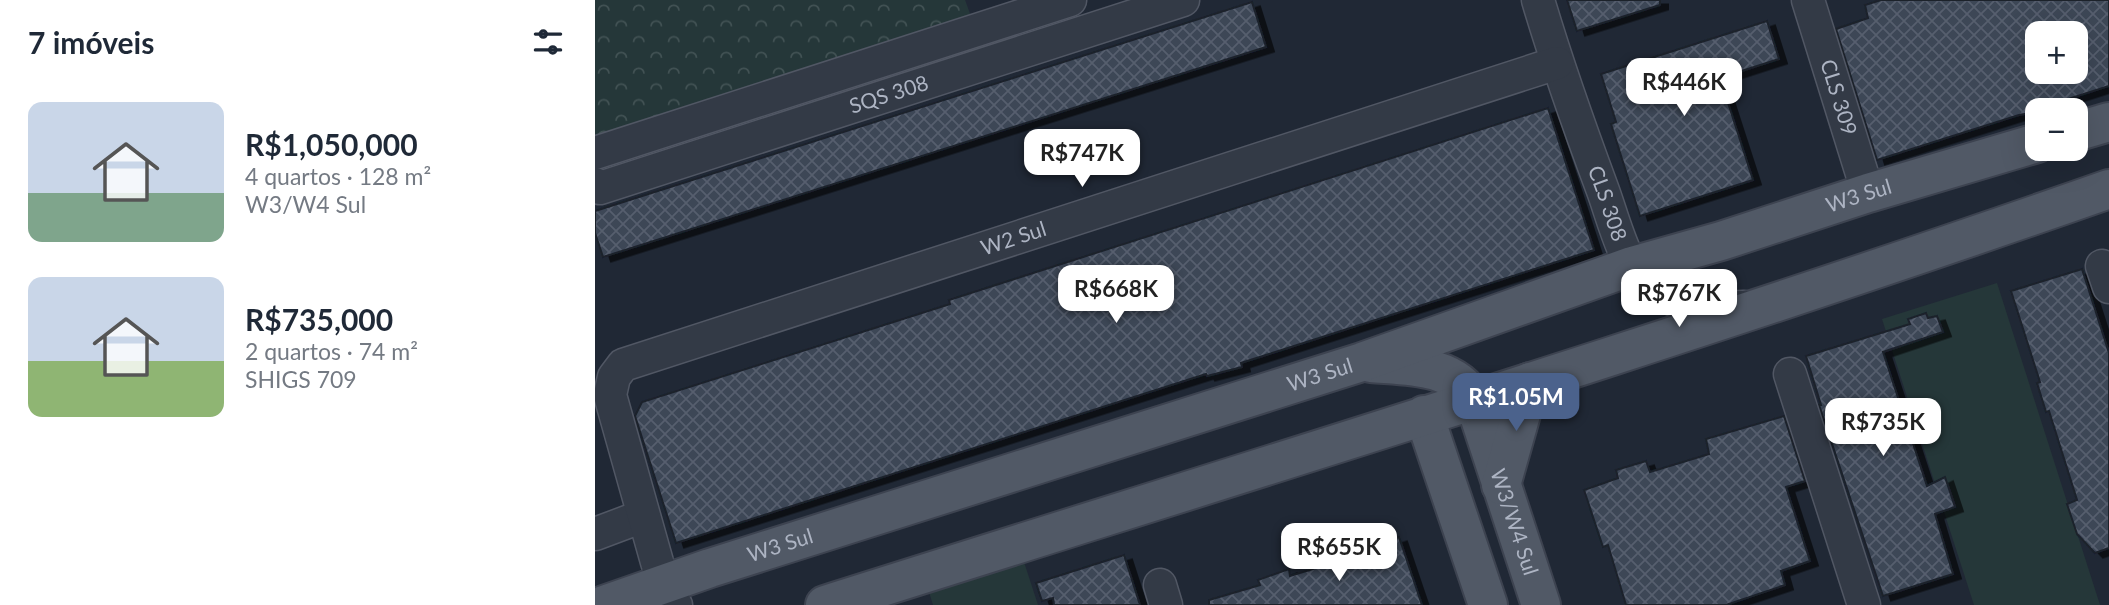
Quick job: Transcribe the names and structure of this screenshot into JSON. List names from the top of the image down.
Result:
{
  "streets": {
    "main road": ["W3 Sul", "W3/W4 Sul"],
    "street": [
      "SQS 308",
      "CLS 309",
      "CLS 308",
      "W2 Sul"
    ]
  },
  "crossings": [
    ["CLS 309", "W3 Sul"],
    ["W3 Sul", "CLS 308"],
    ["W3 Sul", "W2 Sul"],
    ["CLS 308", "W2 Sul"]
  ],
  "page": {
    "heading": "7 imóveis",
    "map_buttons": ["+", "−"],
    "price": [
      "R$446K",
      "R$747K",
      "R$668K",
      "R$767K",
      "R$1.05M",
      "R$735K",
      "R$655K"
    ],
    "list": [
      {
        "name": "R$1,050,000",
        "note": "4 quartos · 128 m² · W3/W4 Sul"
      },
      {
        "name": "R$735,000",
        "note": "2 quartos · 74 m² · SHIGS 709"
      }
    ]
  }
}
